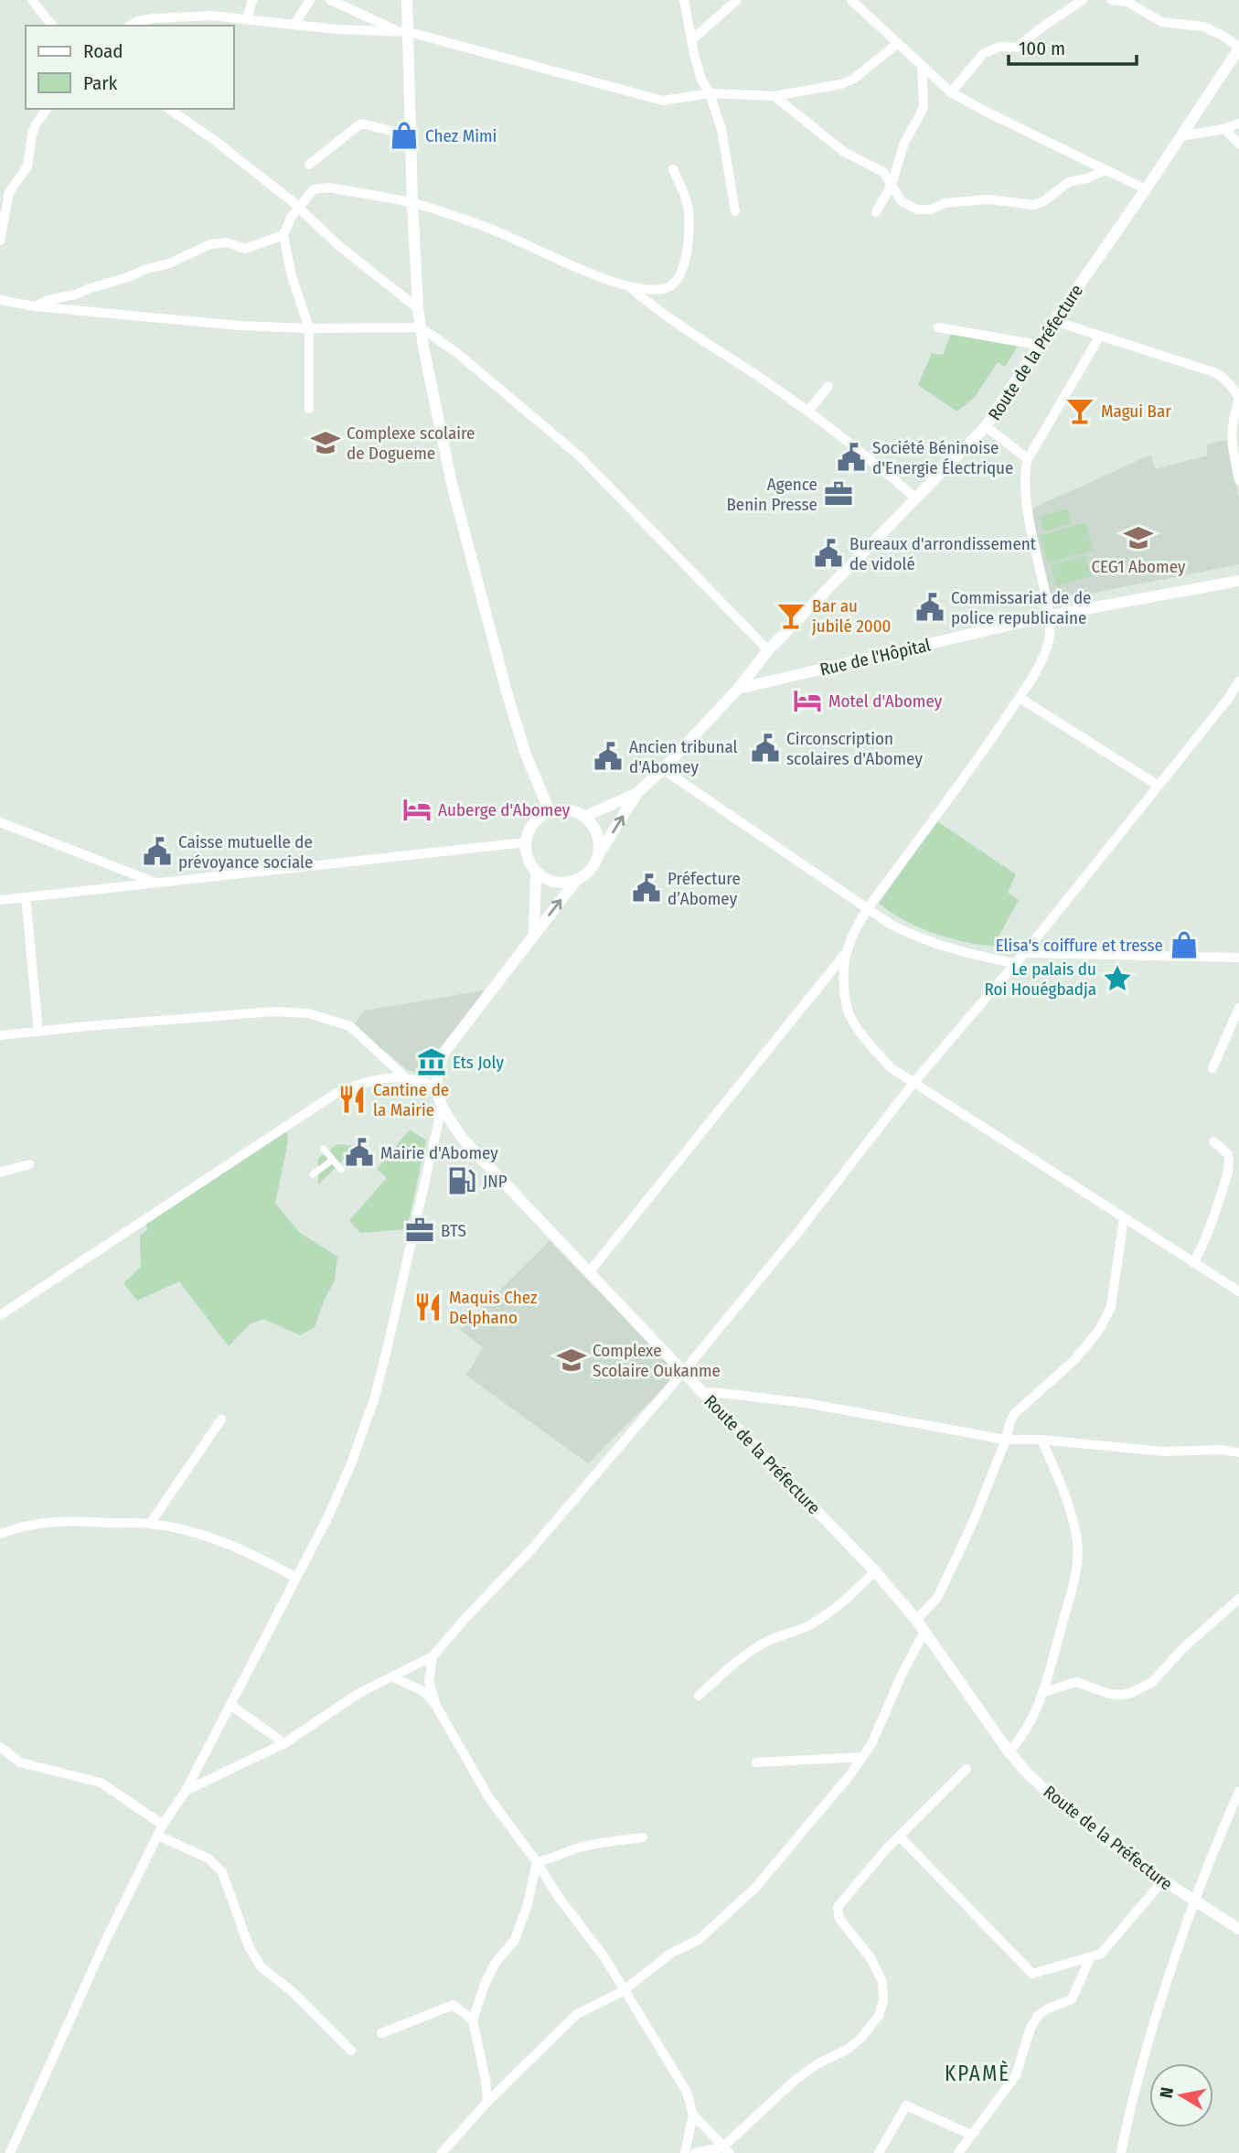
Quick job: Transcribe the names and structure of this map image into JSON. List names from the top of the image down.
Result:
{
  "streets": {
    "street": ["Route de la Préfecture", "Rue de l'Hôpital"]
  },
  "crossings": [
    ["Route de la Préfecture", "Rue de l'Hôpital"]
  ],
  "districts": ["KPAMÈ"],
  "places": {
    "shop": ["Chez Mimi", "Elisa's coiffure et tresse"],
    "bar": ["Magui Bar", "Bar au jubilé 2000"],
    "school or university": ["Complexe scolaire de Dogueme", "CEG1 Abomey", "Complexe Scolaire Oukanme"],
    "public building": [
      "Société Béninoise d'Energie Électrique",
      "Bureaux d'arrondissement de vidolé",
      "Commissariat de de police republicaine",
      "Circonscription scolaires d'Abomey",
      "Ancien tribunal d'Abomey",
      "Caisse mutuelle de prévoyance sociale",
      "Préfecture d’Abomey",
      "Mairie d'Abomey"
    ],
    "office": ["Agence Benin Presse", "BTS"],
    "hotel": ["Motel d'Abomey", "Auberge d'Abomey"],
    "place": ["Le palais du Roi Houégbadja"],
    "museum": ["Ets Joly"],
    "restaurant": ["Cantine de la Mairie", "Maquis Chez Delphano"],
    "fuel station": ["JNP"]
  },
  "legend": ["Road", "Park"],
  "scale_bar": "100 m",
  "north": "left"
}
